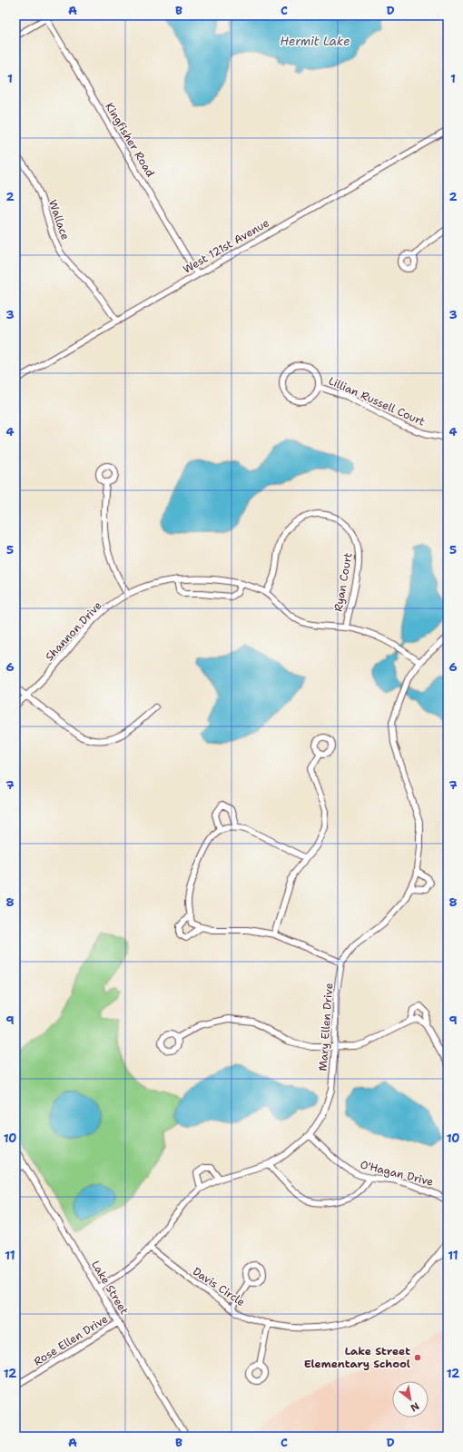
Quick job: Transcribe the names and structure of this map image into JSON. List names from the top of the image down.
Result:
{
  "streets": {
    "street": [
      "Kingfisher Road",
      "Wallace",
      "West 121st Avenue",
      "Lillian Russell Court",
      "Ryan Court",
      "Shannon Drive",
      "Mary Ellen Drive",
      "O'Hagan Drive",
      "Davis Circle",
      "Lake Street",
      "Rose Ellen Drive"
    ]
  },
  "crossings": [
    ["Kingfisher Road", "West 121st Avenue"],
    ["Wallace", "West 121st Avenue"],
    ["Ryan Court", "Shannon Drive"],
    ["Shannon Drive", "Mary Ellen Drive"],
    ["Mary Ellen Drive", "O'Hagan Drive"],
    ["Mary Ellen Drive", "Davis Circle"],
    ["Mary Ellen Drive", "Lake Street"],
    ["Lake Street", "Rose Ellen Drive"]
  ],
  "water": ["Hermit Lake"],
  "places": ["Lake Street Elementary School"],
  "north": "bottom right",
  "grid": {
    "columns": [
      "A",
      "B",
      "C",
      "D"
    ],
    "rows": [
      "1",
      "2",
      "3",
      "4",
      "5",
      "6",
      "7",
      "8",
      "9",
      "10",
      "11",
      "12"
    ]
  }
}
